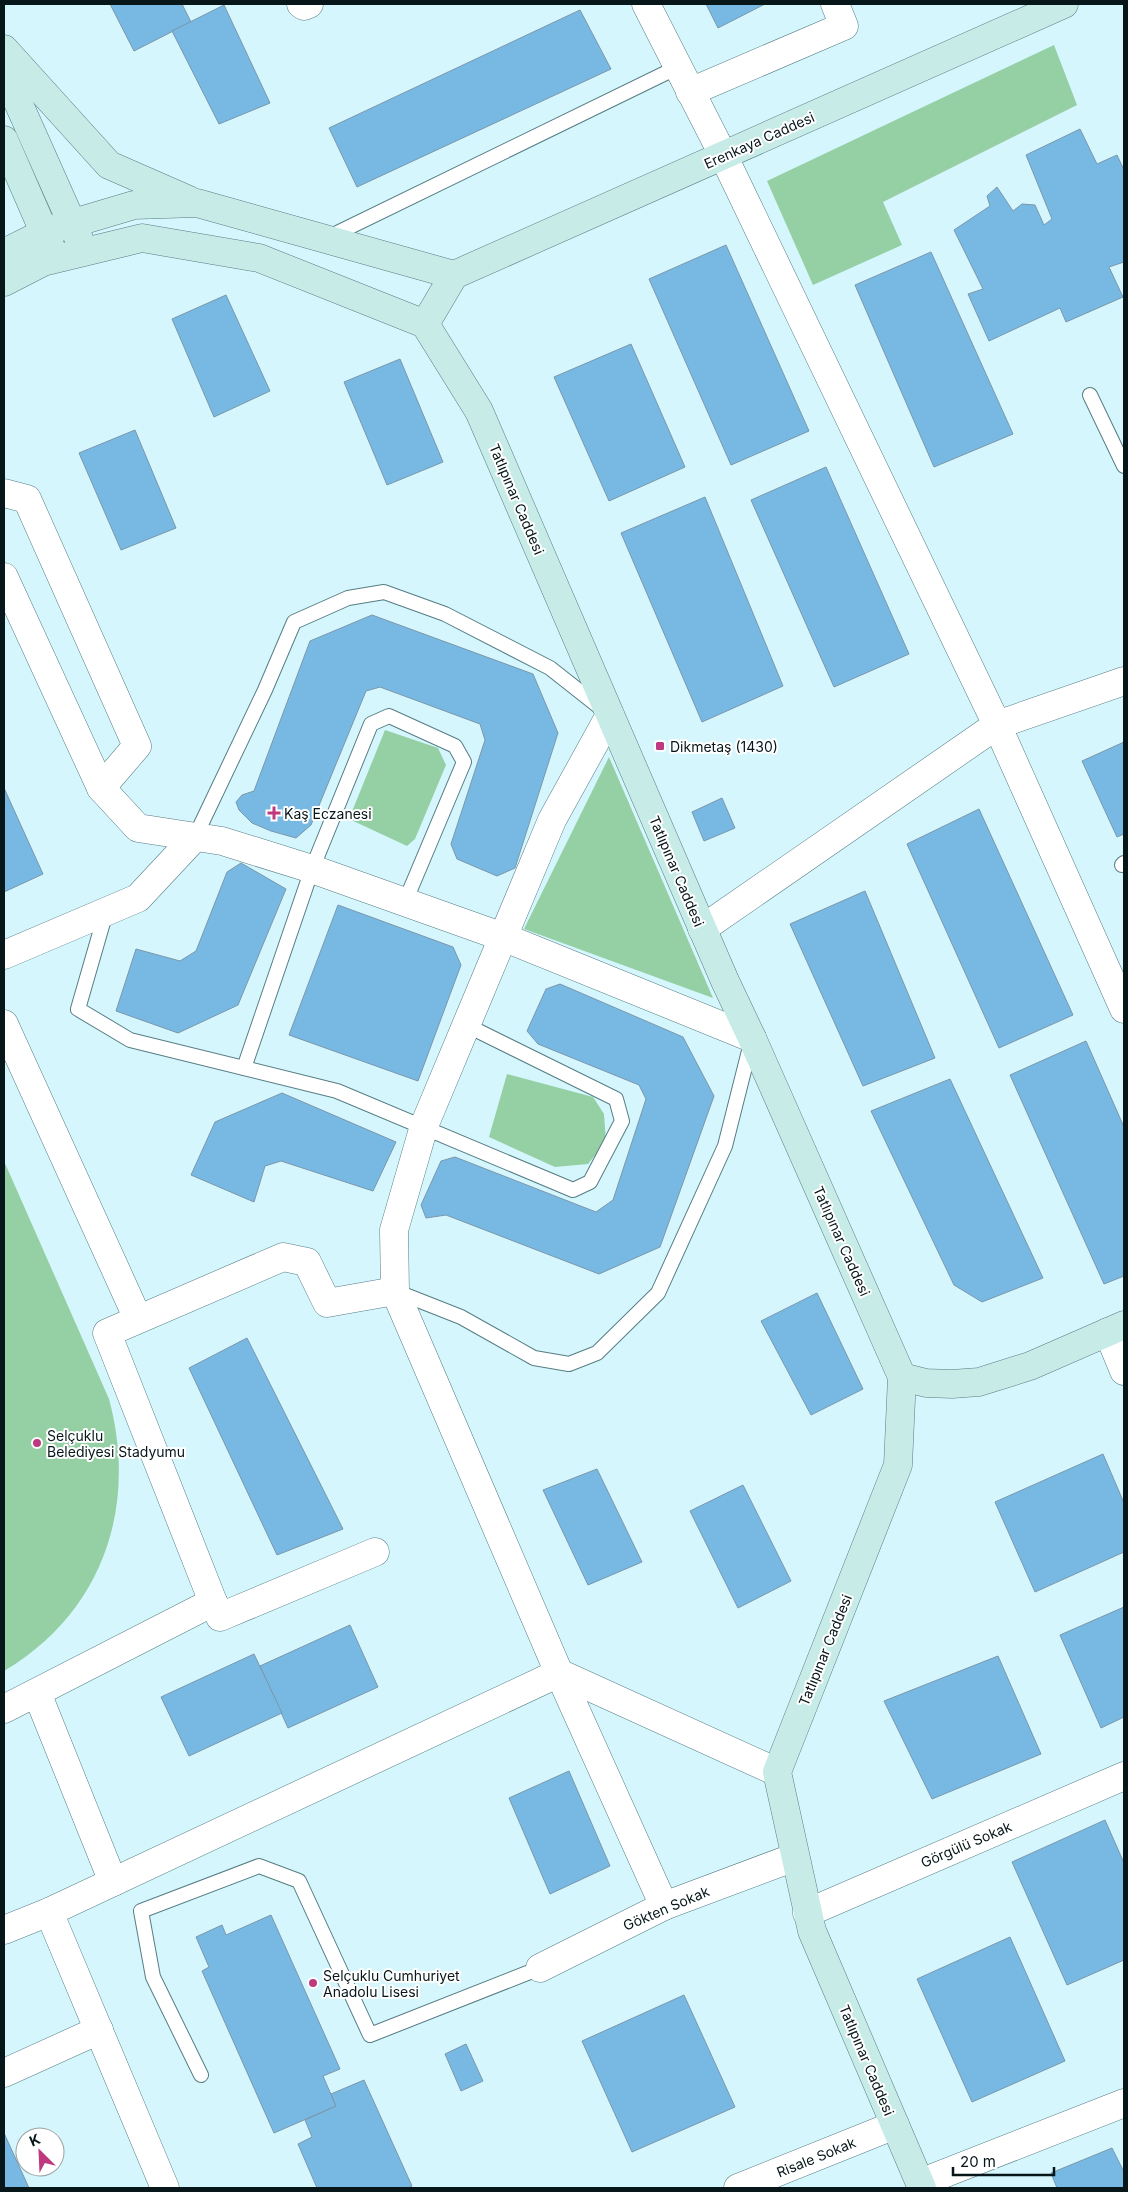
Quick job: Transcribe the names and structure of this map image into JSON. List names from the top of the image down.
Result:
{
  "streets": {
    "street": [
      "Erenkaya Caddesi",
      "Tatlıpınar Caddesi",
      "Görgülü Sokak",
      "Gökten Sokak",
      "Risale Sokak"
    ]
  },
  "crossings": [
    ["Tatlıpınar Caddesi", "Görgülü Sokak"],
    ["Tatlıpınar Caddesi", "Gökten Sokak"],
    ["Tatlıpınar Caddesi", "Risale Sokak"]
  ],
  "places": {
    "transit": ["Dikmetaş (1430)"],
    "health": ["Kaş Eczanesi"],
    "other": ["Selçuklu Belediyesi Stadyumu", "Selçuklu Cumhuriyet Anadolu Lisesi"]
  },
  "scale_bar": "20 m",
  "north": "top left"
}
